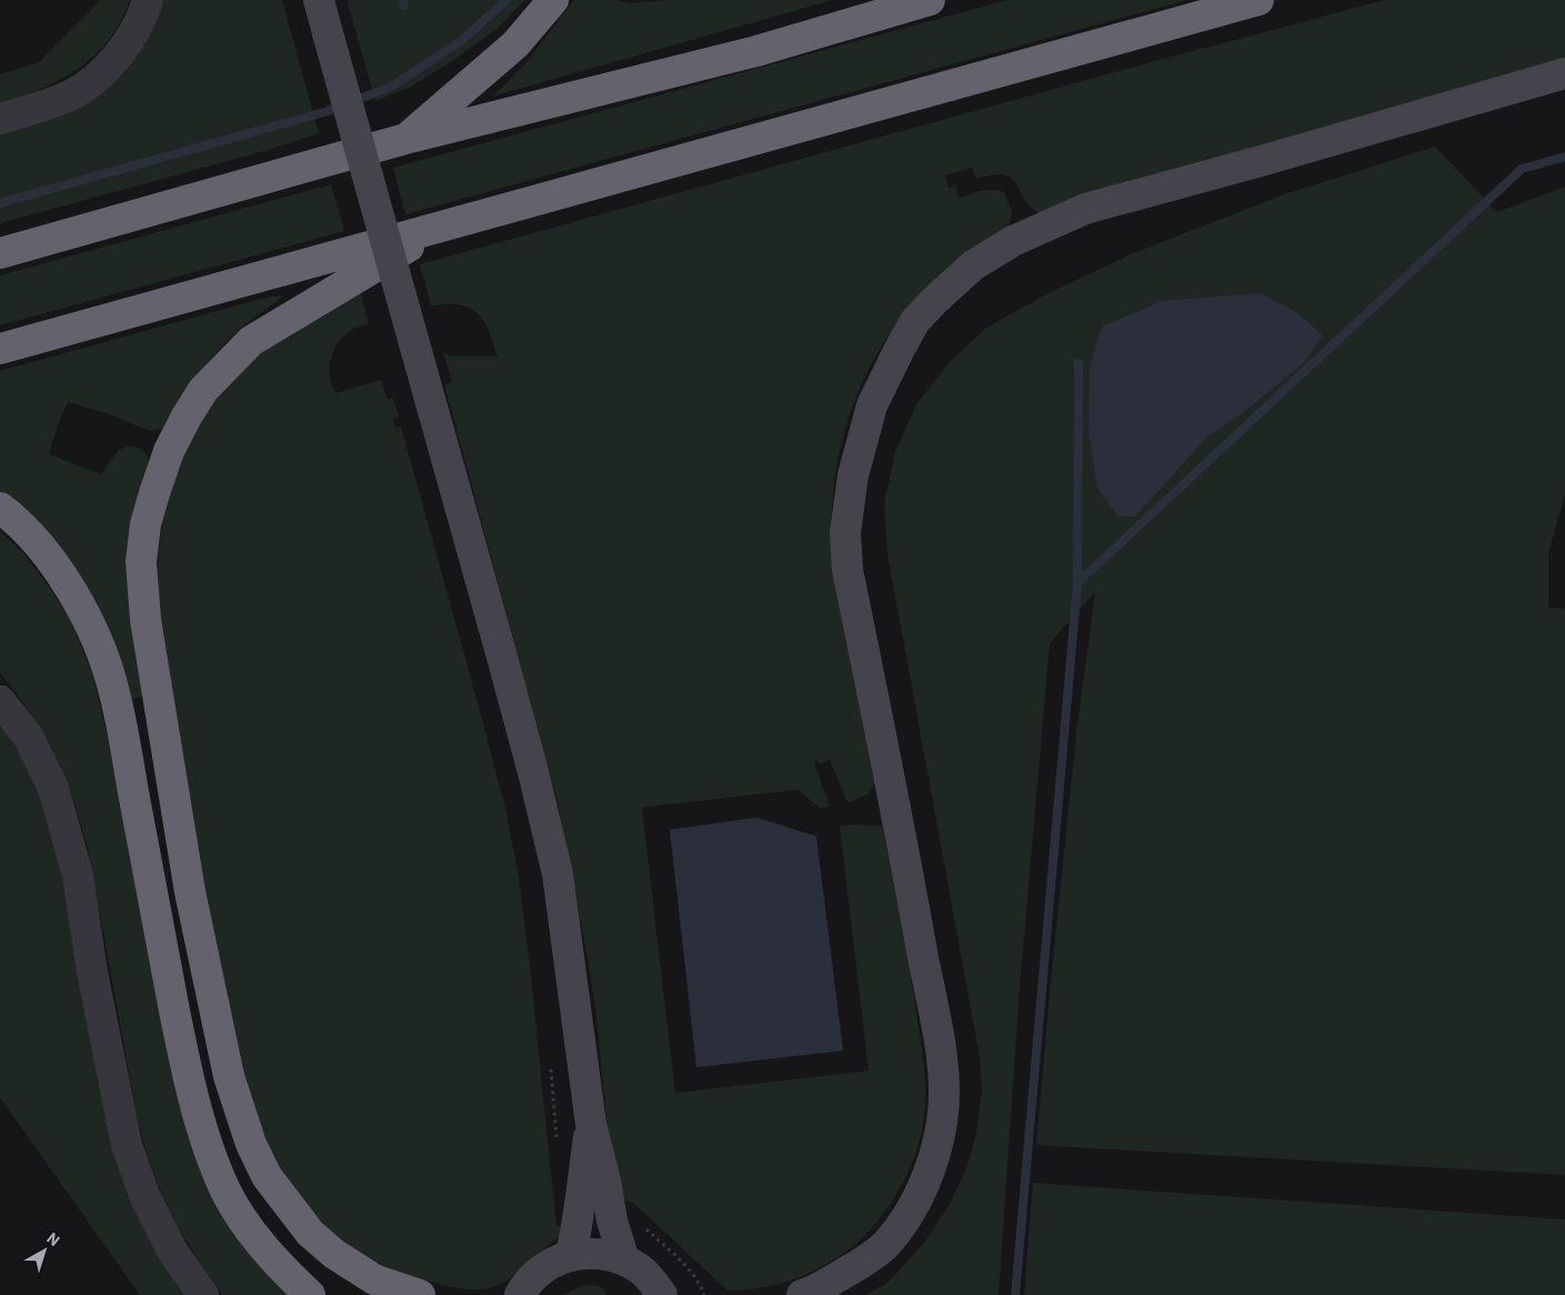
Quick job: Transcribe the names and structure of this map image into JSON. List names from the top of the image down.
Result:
{
  "north": "top right"
}
